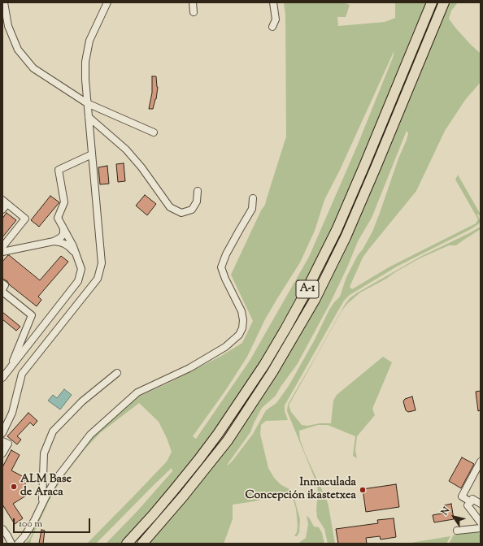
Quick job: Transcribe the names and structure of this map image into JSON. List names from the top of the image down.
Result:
{
  "streets": {
    "highway": ["A-1"]
  },
  "places": ["ALM Base de Araca", "Inmaculada Concepción ikastetxea"],
  "scale_bar": "100 m",
  "north": "top left"
}
